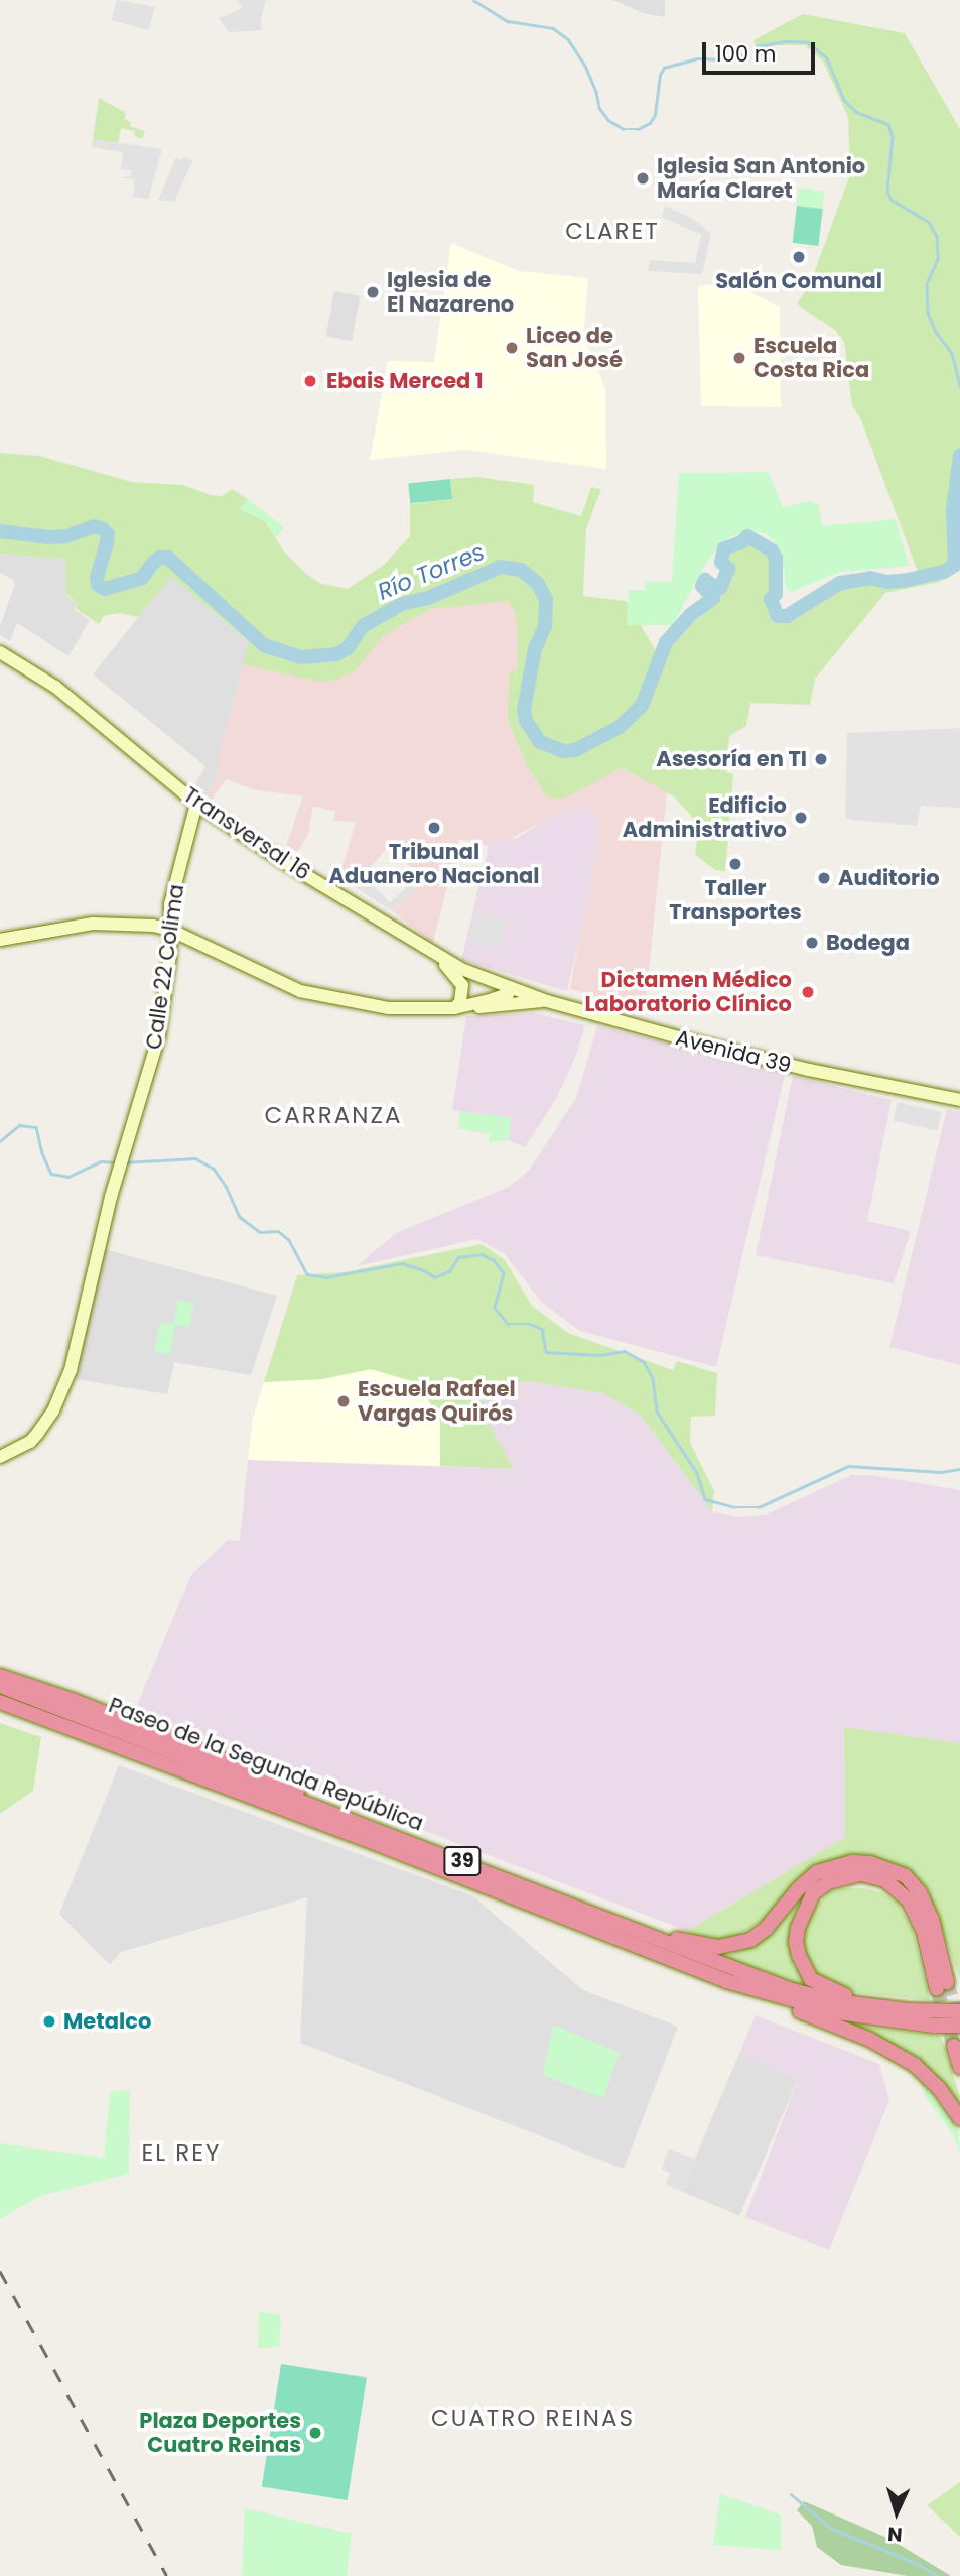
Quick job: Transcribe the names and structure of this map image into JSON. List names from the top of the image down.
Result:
{
  "streets": {
    "highway": ["Paseo de la Segunda República", "39"],
    "main road": ["Transversal 16", "Calle 22 Colima", "Avenida 39"]
  },
  "crossings": [
    ["Transversal 16", "Calle 22 Colima"],
    ["Transversal 16", "Avenida 39"]
  ],
  "districts": [
    "CLARET",
    "CARRANZA",
    "EL REY",
    "CUATRO REINAS"
  ],
  "water": ["Río Torres"],
  "places": [
    "Iglesia San Antonio María Claret",
    "Salón Comunal",
    "Iglesia de El Nazareno",
    "Liceo de San José",
    "Escuela Costa Rica",
    "Ebais Merced 1",
    "Asesoría en TI",
    "Edificio Administrativo",
    "Tribunal Aduanero Nacional",
    "Taller Transportes",
    "Auditorio",
    "Bodega",
    "Dictamen Médico Laboratorio Clínico",
    "Escuela Rafael Vargas Quirós",
    "Metalco",
    "Plaza Deportes Cuatro Reinas"
  ],
  "scale_bar": "100 m",
  "north": "bottom"
}
